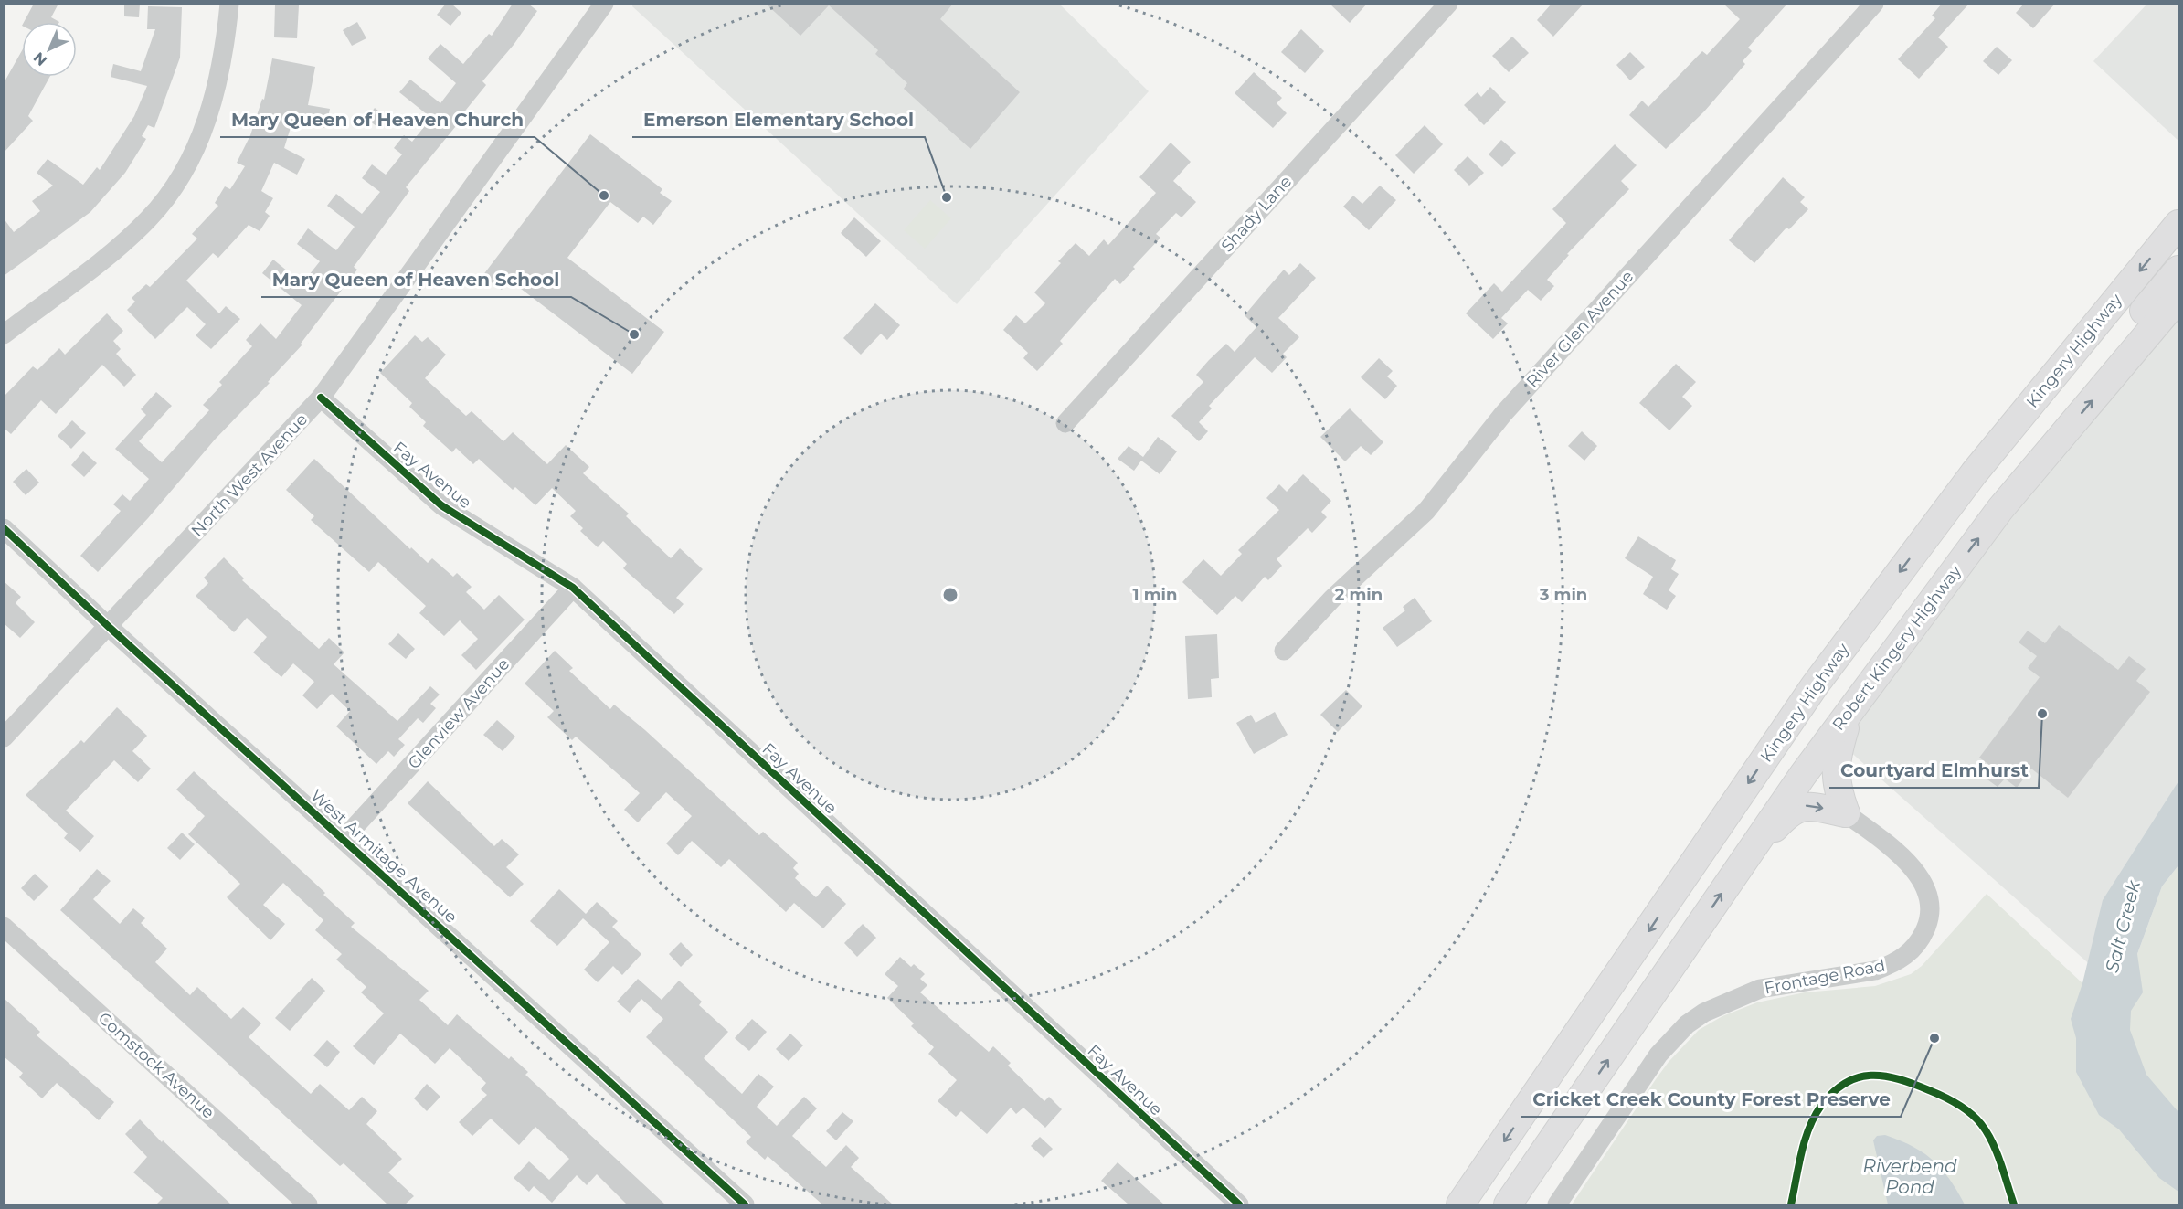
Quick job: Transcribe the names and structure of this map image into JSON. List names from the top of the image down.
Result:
{
  "streets": {
    "highway": ["Kingery Highway", "Robert Kingery Highway"],
    "street": [
      "Shady Lane",
      "River Glen Avenue",
      "North West Avenue",
      "Fay Avenue",
      "Glenview Avenue",
      "West Armitage Avenue",
      "Frontage Road",
      "Comstock Avenue"
    ]
  },
  "crossings": [
    ["North West Avenue", "Fay Avenue"],
    ["North West Avenue", "West Armitage Avenue"],
    ["Fay Avenue", "Glenview Avenue"],
    ["Glenview Avenue", "West Armitage Avenue"]
  ],
  "one_way": ["Kingery Highway", "Robert Kingery Highway"],
  "water": ["Salt Creek", "Riverbend Pond"],
  "places": [
    "Mary Queen of Heaven Church",
    "Emerson Elementary School",
    "Mary Queen of Heaven School",
    "Courtyard Elmhurst",
    "Cricket Creek County Forest Preserve"
  ],
  "north": "bottom left",
  "rings": ["1 min", "2 min", "3 min"]
}
